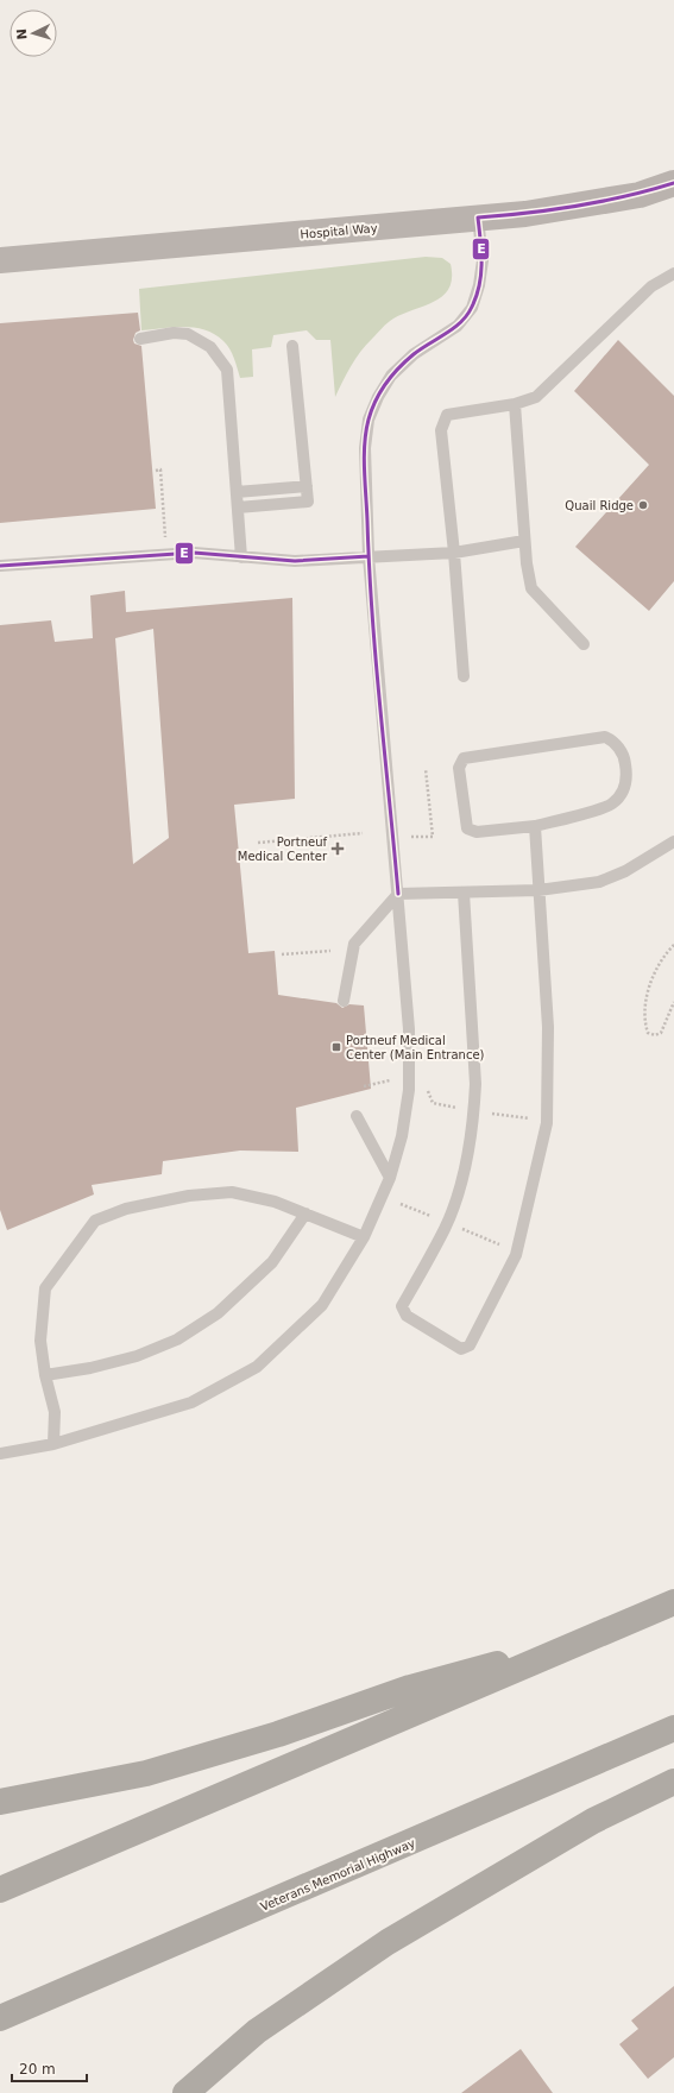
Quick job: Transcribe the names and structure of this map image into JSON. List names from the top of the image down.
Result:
{
  "streets": {
    "highway": ["Veterans Memorial Highway"],
    "street": ["Hospital Way"]
  },
  "places": {
    "other": ["Quail Ridge"],
    "health": ["Portneuf Medical Center"],
    "transit": ["Portneuf Medical Center (Main Entrance)"]
  },
  "lines": ["transit line E"],
  "scale_bar": "20 m",
  "north": "left"
}
